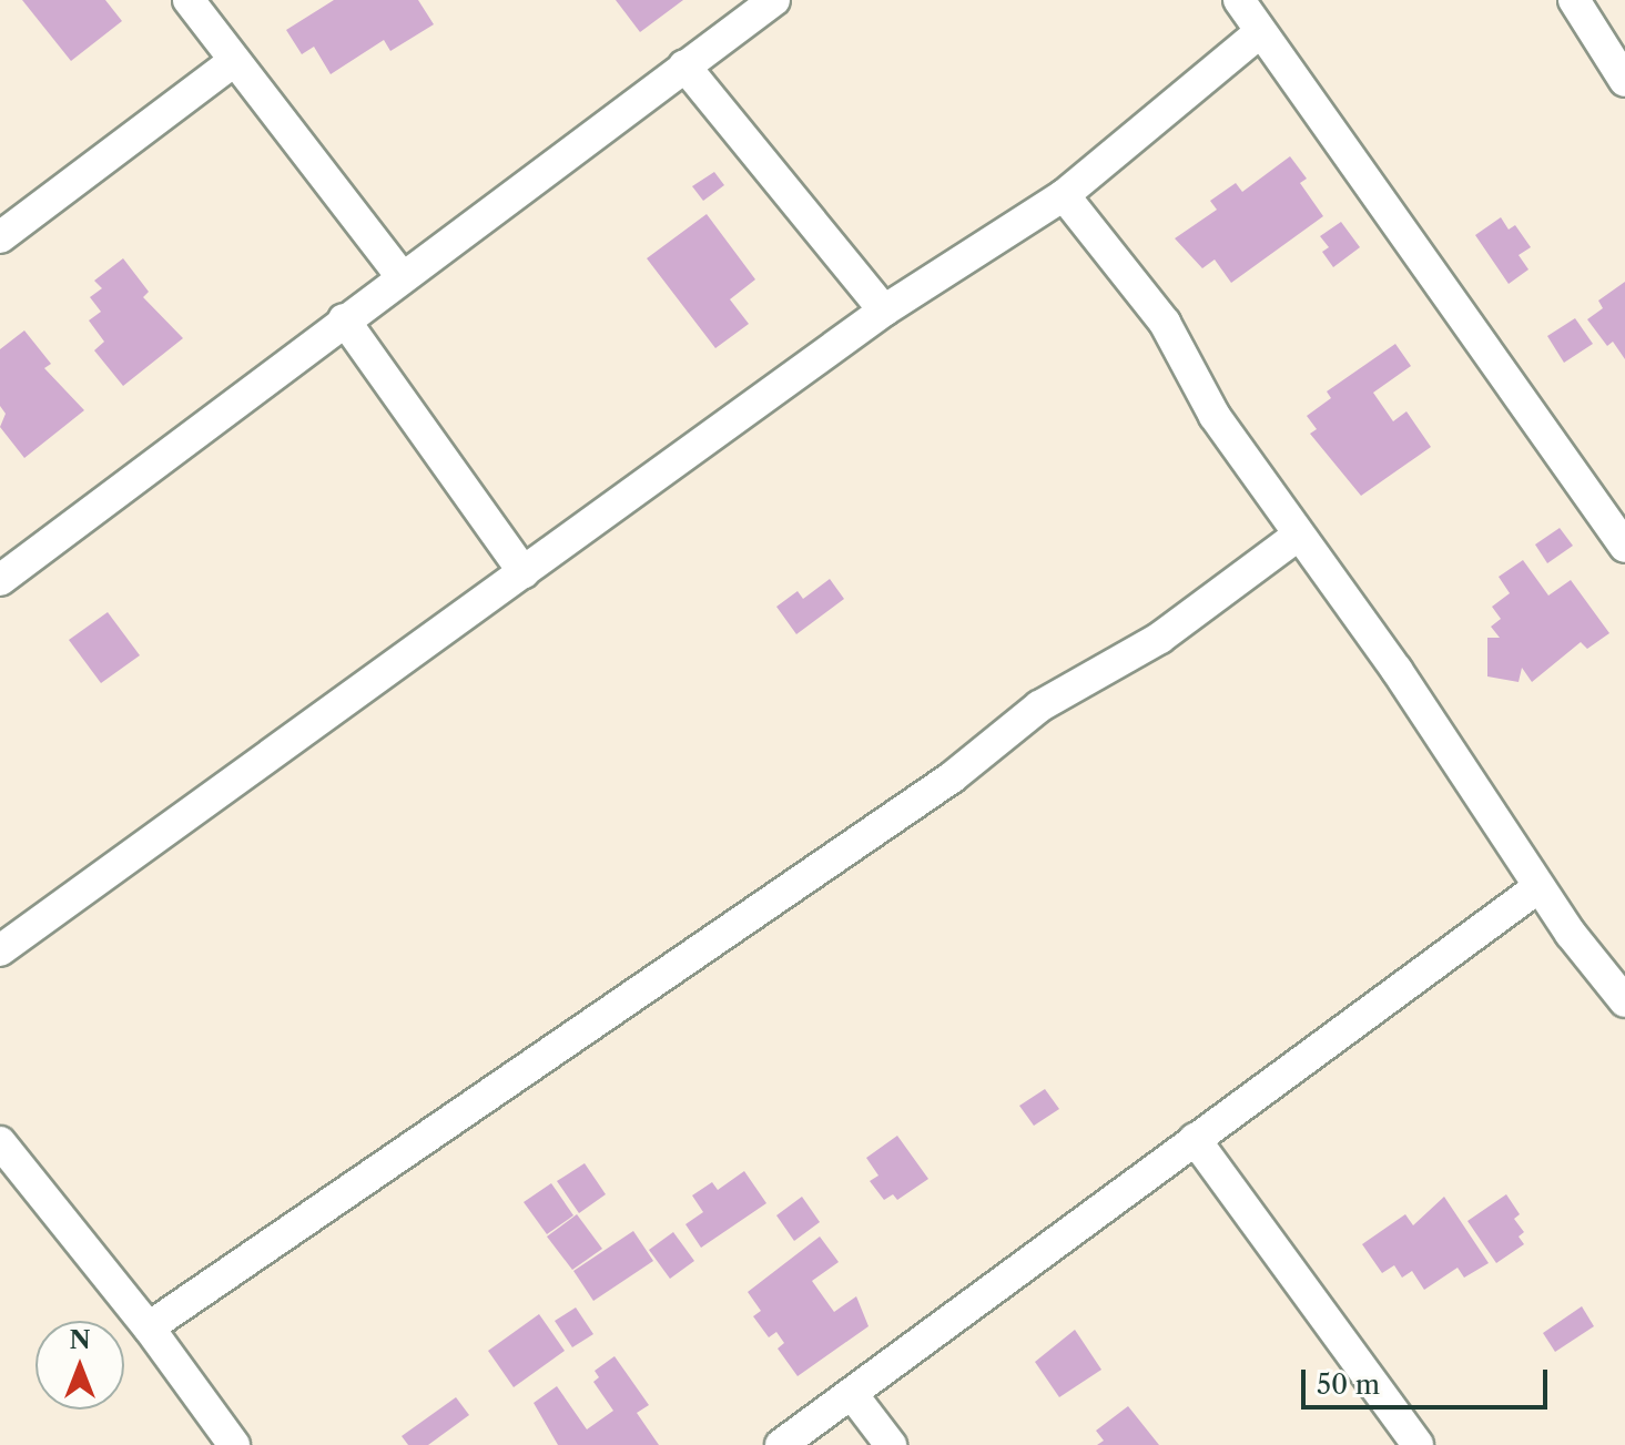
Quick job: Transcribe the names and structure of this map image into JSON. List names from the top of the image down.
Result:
{
  "scale_bar": "50 m",
  "north": "top"
}
